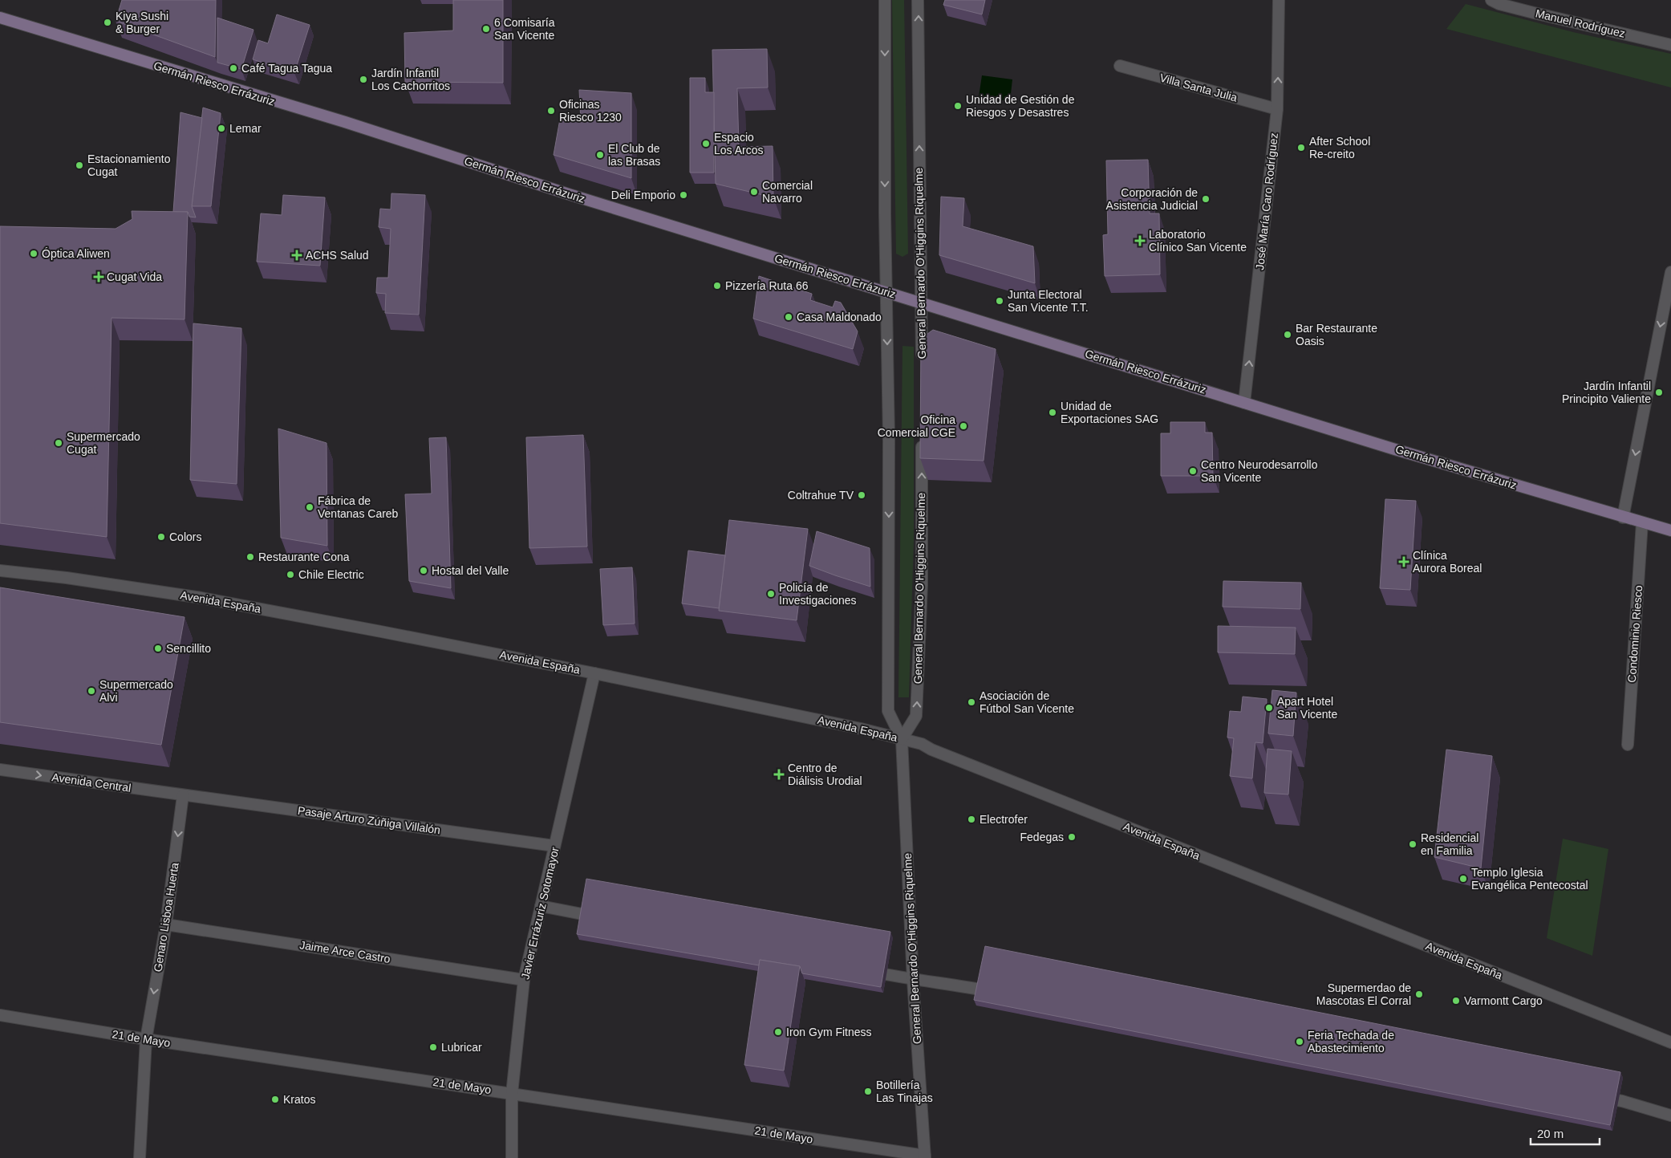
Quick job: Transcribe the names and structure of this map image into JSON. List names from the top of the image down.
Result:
{
  "streets": {
    "main road": ["Germán Riesco Errázuriz"],
    "street": [
      "Manuel Rodríguez",
      "Villa Santa Julia",
      "José María Caro Rodríguez",
      "General Bernardo O'Higgins Riquelme",
      "Avenida España",
      "Condominio Riesco",
      "Avenida Central",
      "Pasaje Arturo Zúñiga Villalón",
      "Javier Errázuriz Sotomayor",
      "Genaro Lisboa Huerta",
      "Jaime Arce Castro",
      "21 de Mayo"
    ]
  },
  "crossings": [
    ["Germán Riesco Errázuriz", "José María Caro Rodríguez"],
    ["Germán Riesco Errázuriz", "General Bernardo O'Higgins Riquelme"],
    ["Germán Riesco Errázuriz", "Condominio Riesco"],
    ["Villa Santa Julia", "José María Caro Rodríguez"],
    ["General Bernardo O'Higgins Riquelme", "Avenida España"],
    ["General Bernardo O'Higgins Riquelme", "21 de Mayo"],
    ["Avenida España", "Javier Errázuriz Sotomayor"],
    ["Avenida Central", "Pasaje Arturo Zúñiga Villalón"],
    ["Avenida Central", "Genaro Lisboa Huerta"],
    ["Pasaje Arturo Zúñiga Villalón", "Javier Errázuriz Sotomayor"],
    ["Pasaje Arturo Zúñiga Villalón", "Genaro Lisboa Huerta"],
    ["Javier Errázuriz Sotomayor", "Jaime Arce Castro"],
    ["Javier Errázuriz Sotomayor", "21 de Mayo"],
    ["Genaro Lisboa Huerta", "Jaime Arce Castro"],
    ["Genaro Lisboa Huerta", "21 de Mayo"]
  ],
  "one_way": ["José María Caro Rodríguez", "Avenida Central", "Genaro Lisboa Huerta"],
  "places": {
    "other": [
      "Kiya Sushi & Burger",
      "6 Comisaría San Vicente",
      "Café Tagua Tagua",
      "Jardín Infantil Los Cachorritos",
      "Unidad de Gestión de Riesgos y Desastres",
      "Oficinas Riesco 1230",
      "Lemar",
      "Espacio Los Arcos",
      "After School Re-creito",
      "El Club de las Brasas",
      "Estacionamiento Cugat",
      "Comercial Navarro",
      "Deli Emporio",
      "Corporación de Asistencia Judicial",
      "Óptica Aliwen",
      "Pizzería Ruta 66",
      "Junta Electoral San Vicente T.T.",
      "Casa Maldonado",
      "Bar Restaurante Oasis",
      "Jardín Infantil Principito Valiente",
      "Unidad de Exportaciones SAG",
      "Oficina Comercial CGE",
      "Supermercado Cugat",
      "Centro Neurodesarrollo San Vicente",
      "Coltrahue TV",
      "Fábrica de Ventanas Careb",
      "Colors",
      "Restaurante Cona",
      "Hostal del Valle",
      "Chile Electric",
      "Policía de Investigaciones",
      "Sencillito",
      "Supermercado Alvi",
      "Asociación de Fútbol San Vicente",
      "Apart Hotel San Vicente",
      "Electrofer",
      "Fedegas",
      "Residencial en Familia",
      "Templo Iglesia Evangélica Pentecostal",
      "Supermerdao de Mascotas El Corral",
      "Varmontt Cargo",
      "Iron Gym Fitness",
      "Feria Techada de Abastecimiento",
      "Lubricar",
      "Botillería Las Tinajas",
      "Kratos"
    ],
    "health": [
      "Laboratorio Clínico San Vicente",
      "ACHS Salud",
      "Cugat Vida",
      "Clínica Aurora Boreal",
      "Centro de Diálisis Urodial"
    ]
  },
  "scale_bar": "20 m"
}
